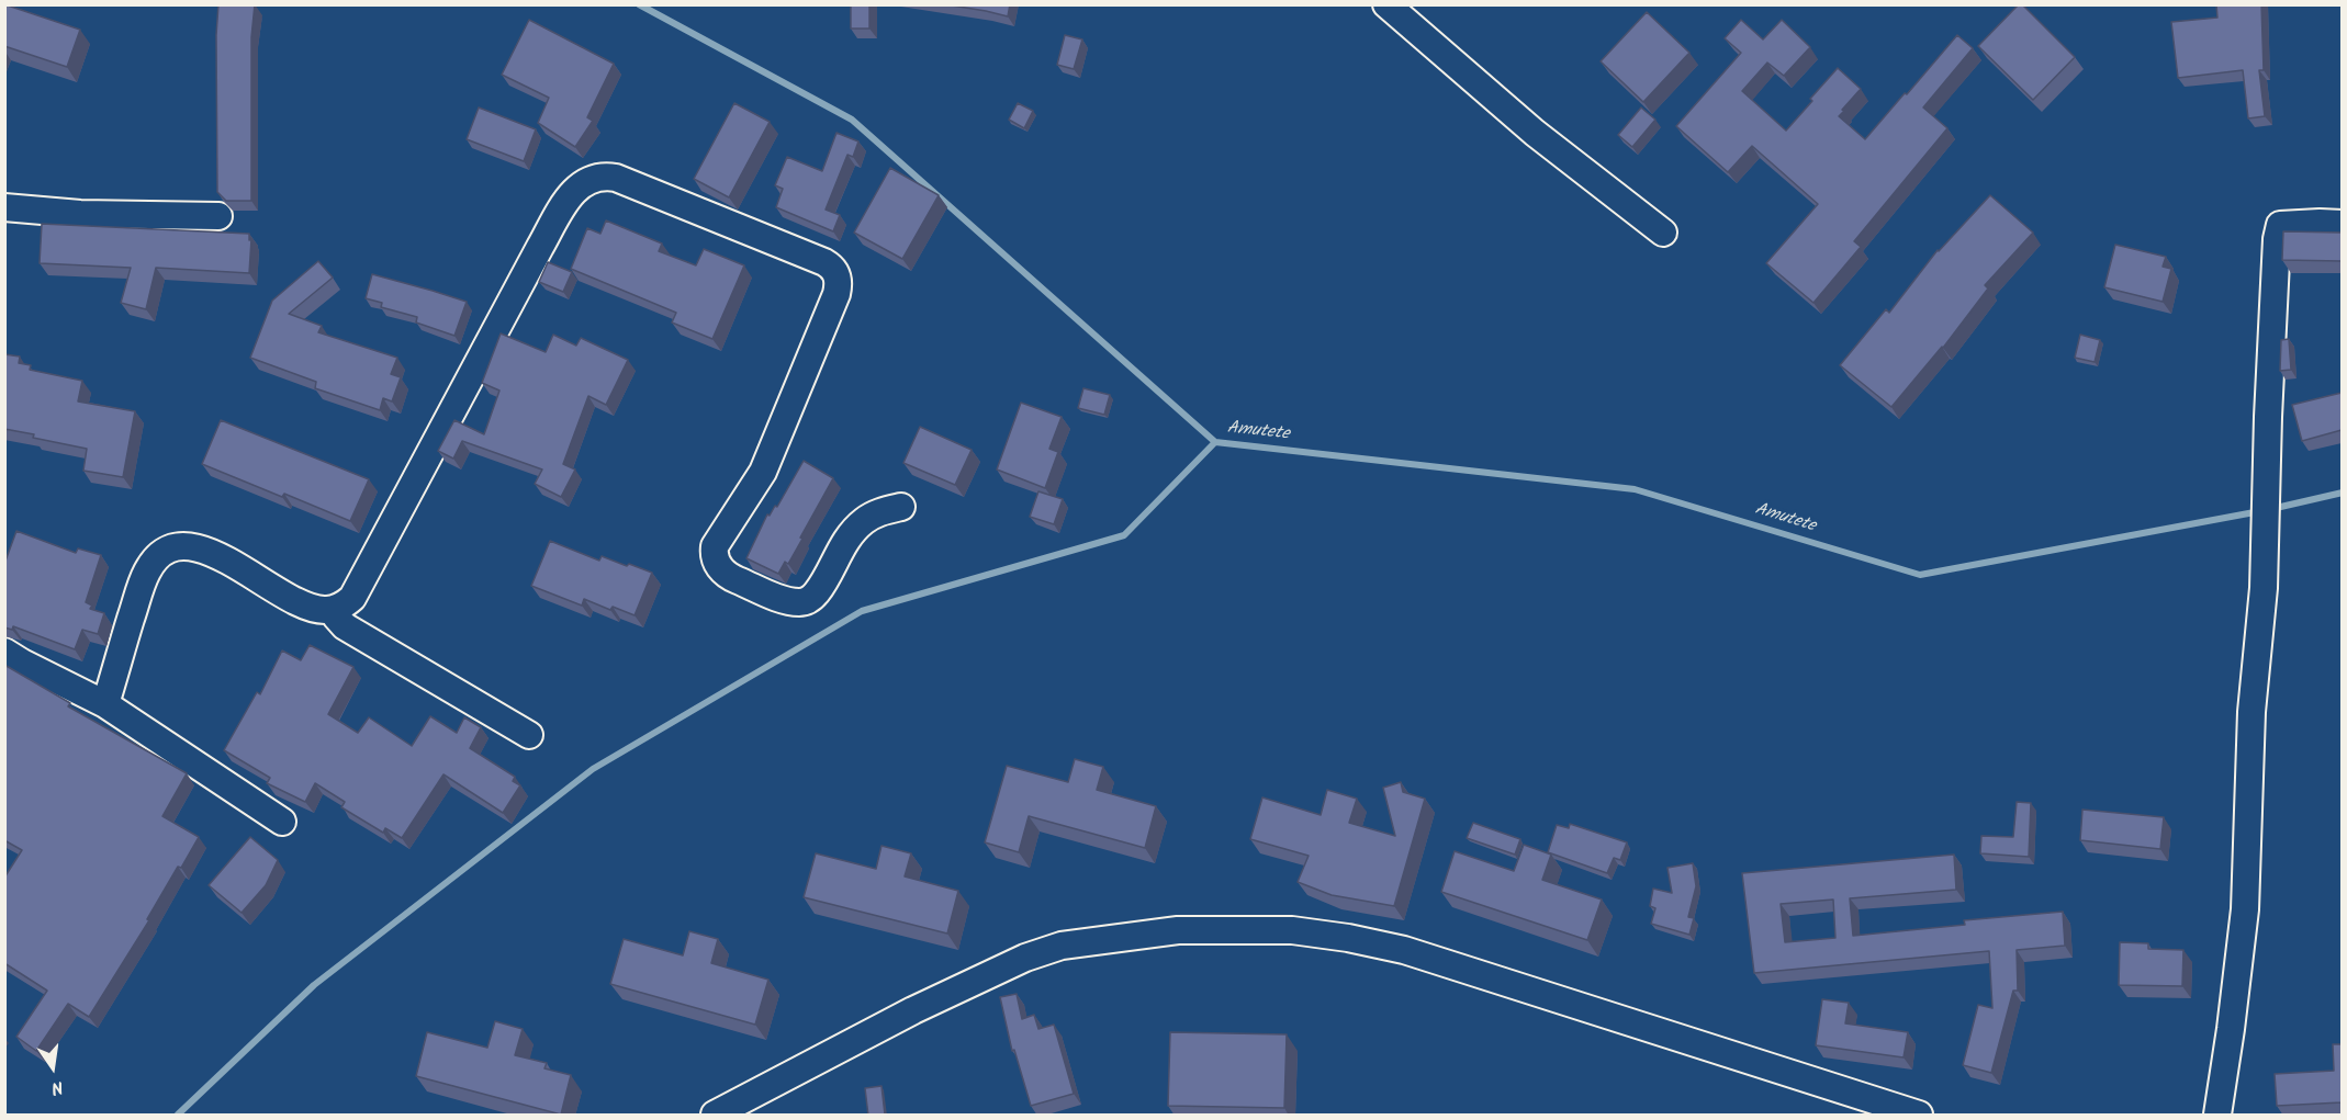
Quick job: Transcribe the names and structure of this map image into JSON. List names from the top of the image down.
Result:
{
  "water": ["Amutete"],
  "north": "bottom"
}
